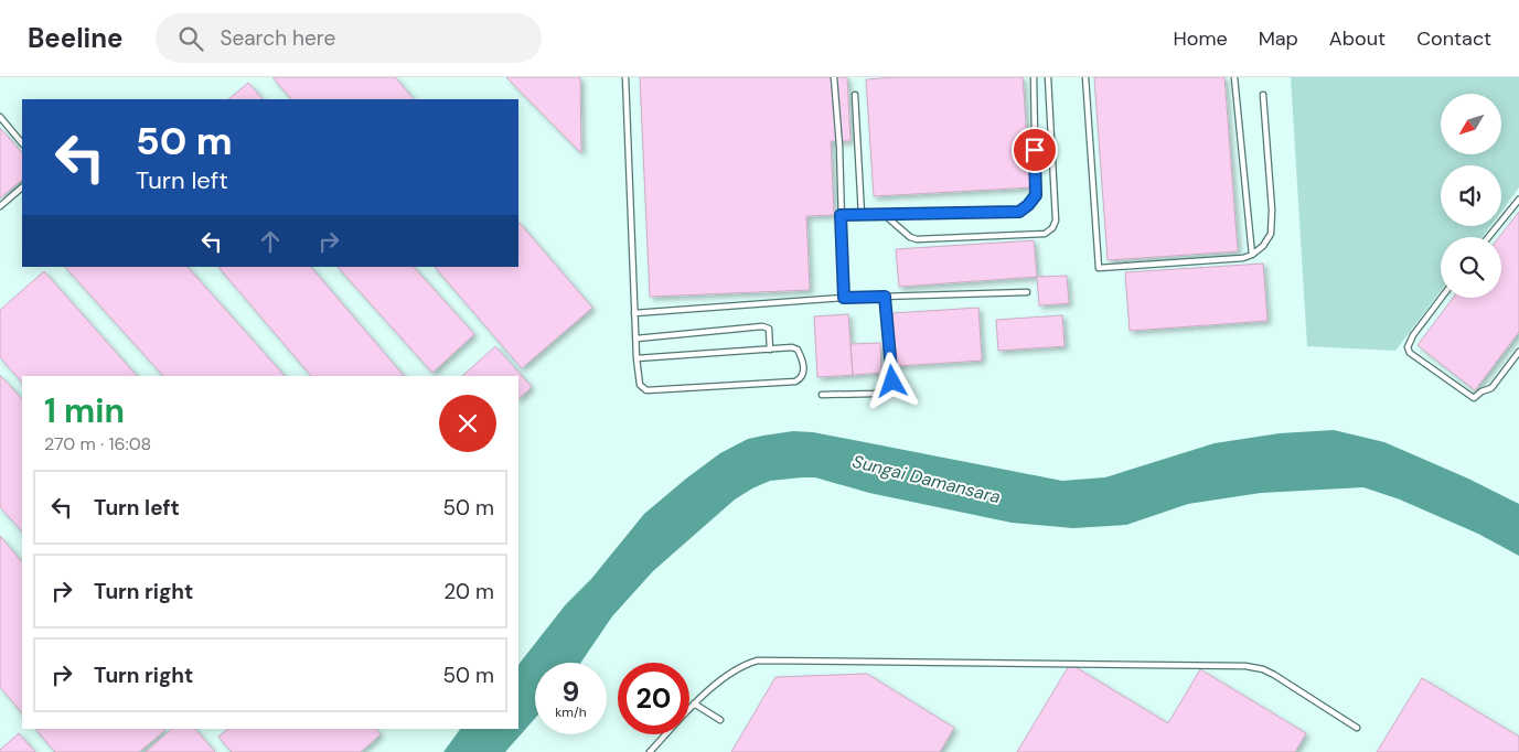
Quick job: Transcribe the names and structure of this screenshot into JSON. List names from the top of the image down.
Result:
{
  "water": ["Sungai Damansara"],
  "north": "bottom left",
  "page": {
    "header": "Beeline",
    "search": "Search here",
    "nav": [
      "Home",
      "Map",
      "About",
      "Contact"
    ],
    "turn": ["50 m", "Turn left"],
    "heading": ["1 min", "270 m · 16:08"],
    "list": [
      {
        "name": "Turn left",
        "value": "50 m"
      },
      {
        "name": "Turn right",
        "value": "20 m"
      },
      {
        "name": "Turn right",
        "value": "50 m"
      }
    ],
    "speed": "9 km/h",
    "limit": "20"
  }
}
